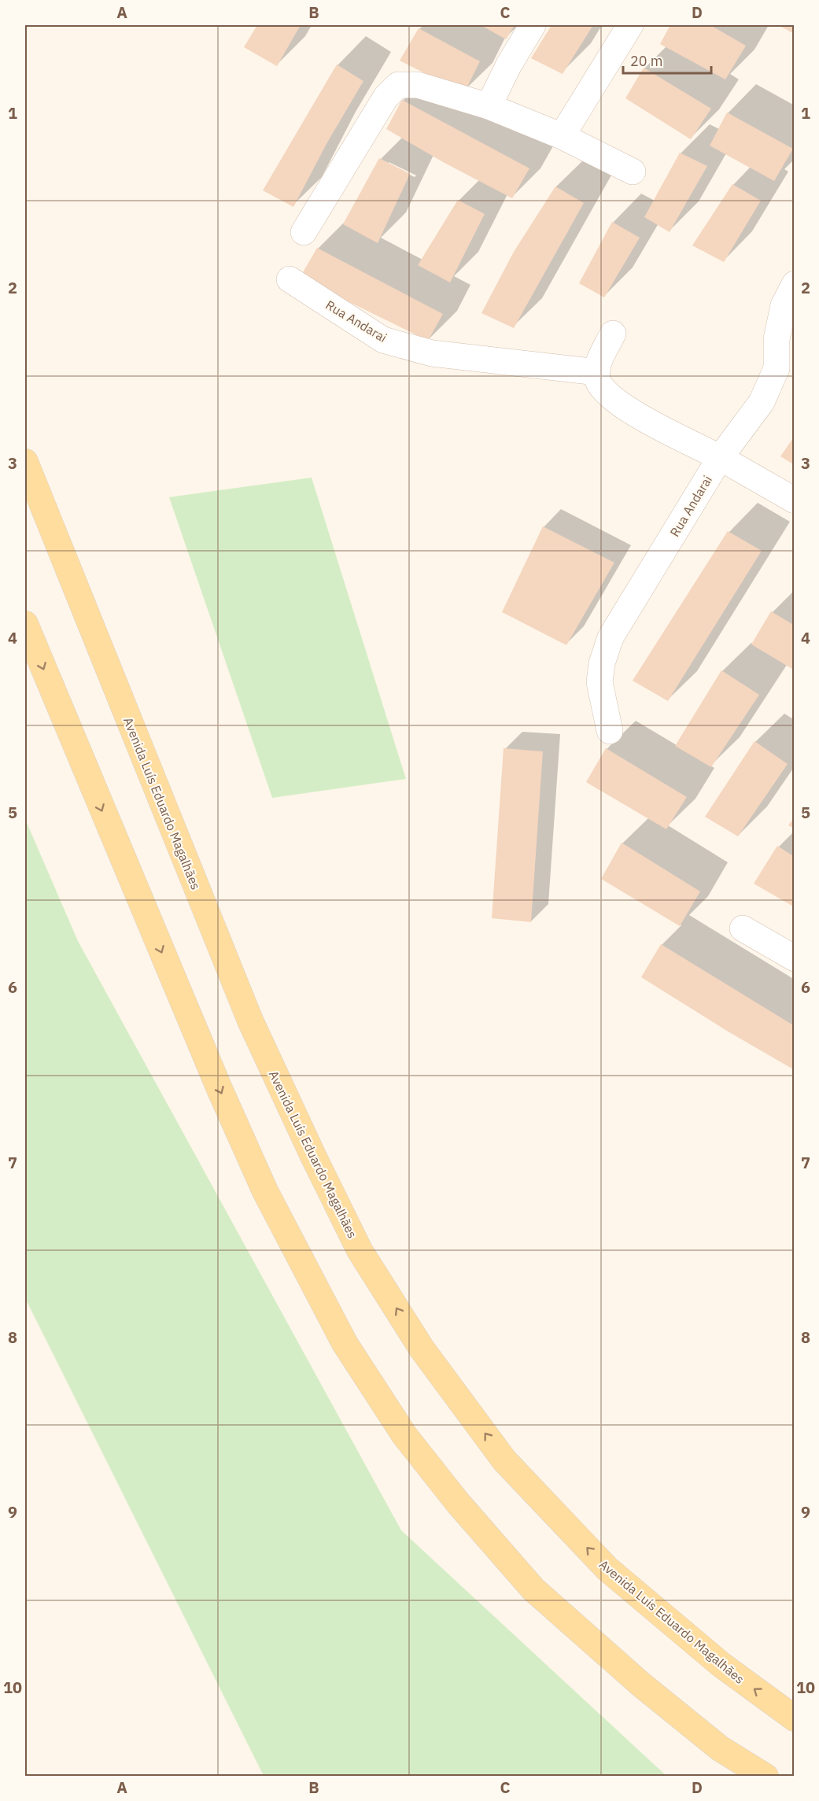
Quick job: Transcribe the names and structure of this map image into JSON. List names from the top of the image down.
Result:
{
  "streets": {
    "main road": ["Avenida Luís Eduardo Magalhães"],
    "street": ["Rua Andarai"]
  },
  "scale_bar": "20 m",
  "grid": {
    "columns": [
      "A",
      "B",
      "C",
      "D"
    ],
    "rows": [
      "1",
      "2",
      "3",
      "4",
      "5",
      "6",
      "7",
      "8",
      "9",
      "10"
    ]
  }
}
